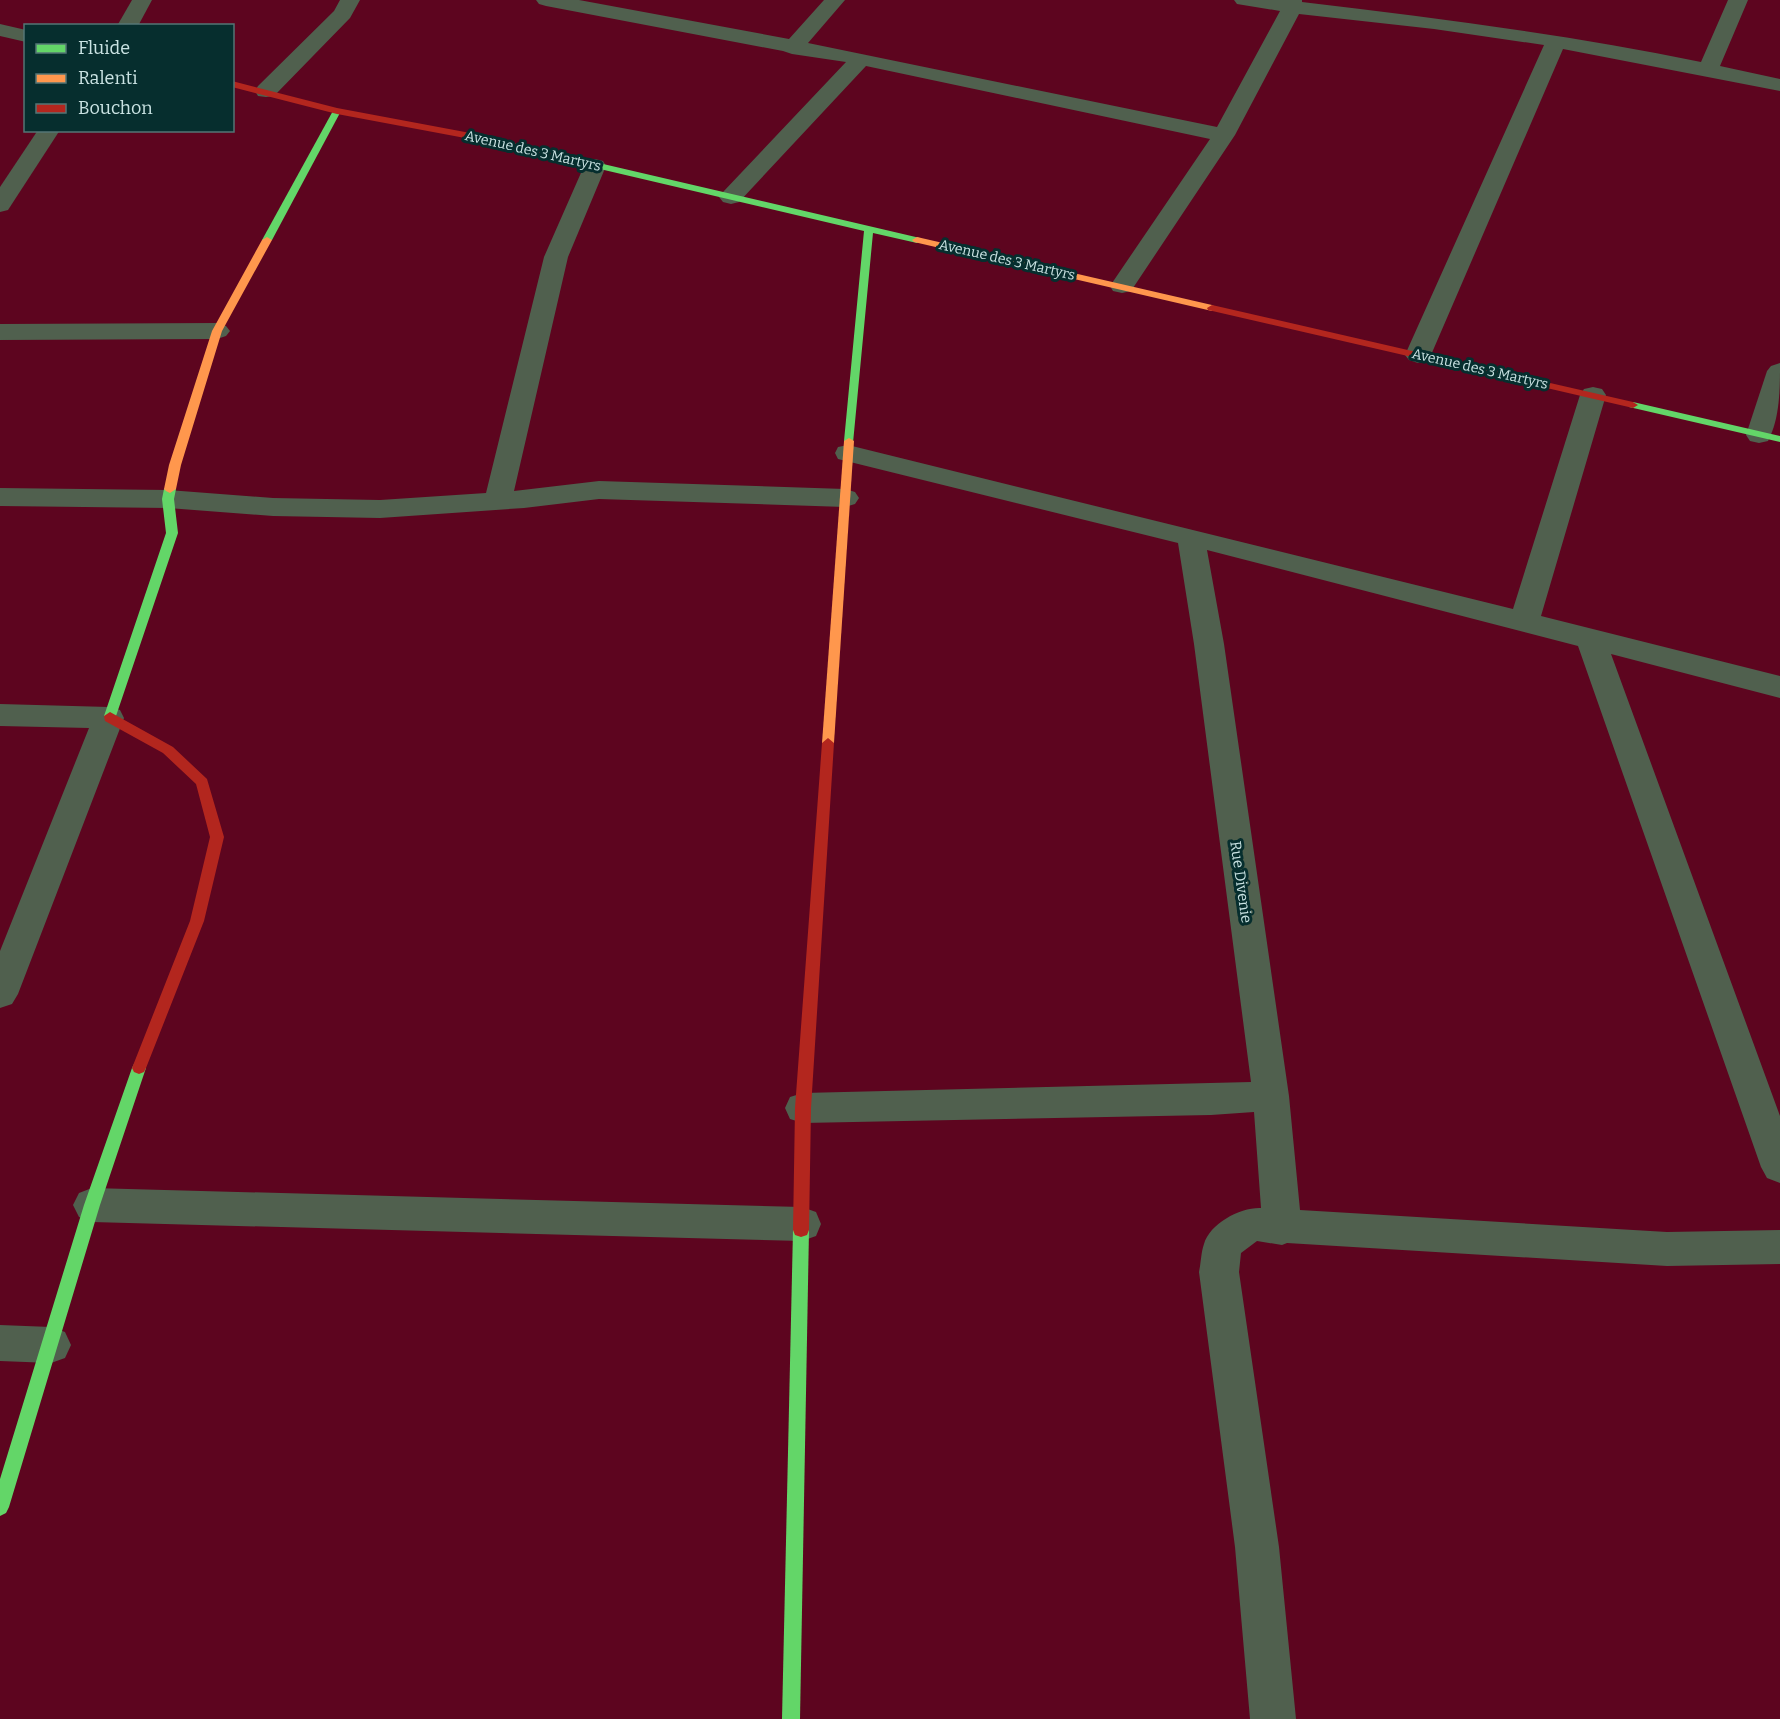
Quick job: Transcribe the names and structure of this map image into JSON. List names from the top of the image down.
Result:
{
  "streets": {
    "street": ["Avenue des 3 Martyrs", "Rue Divenie"]
  },
  "legend": ["Fluide", "Ralenti", "Bouchon"]
}
